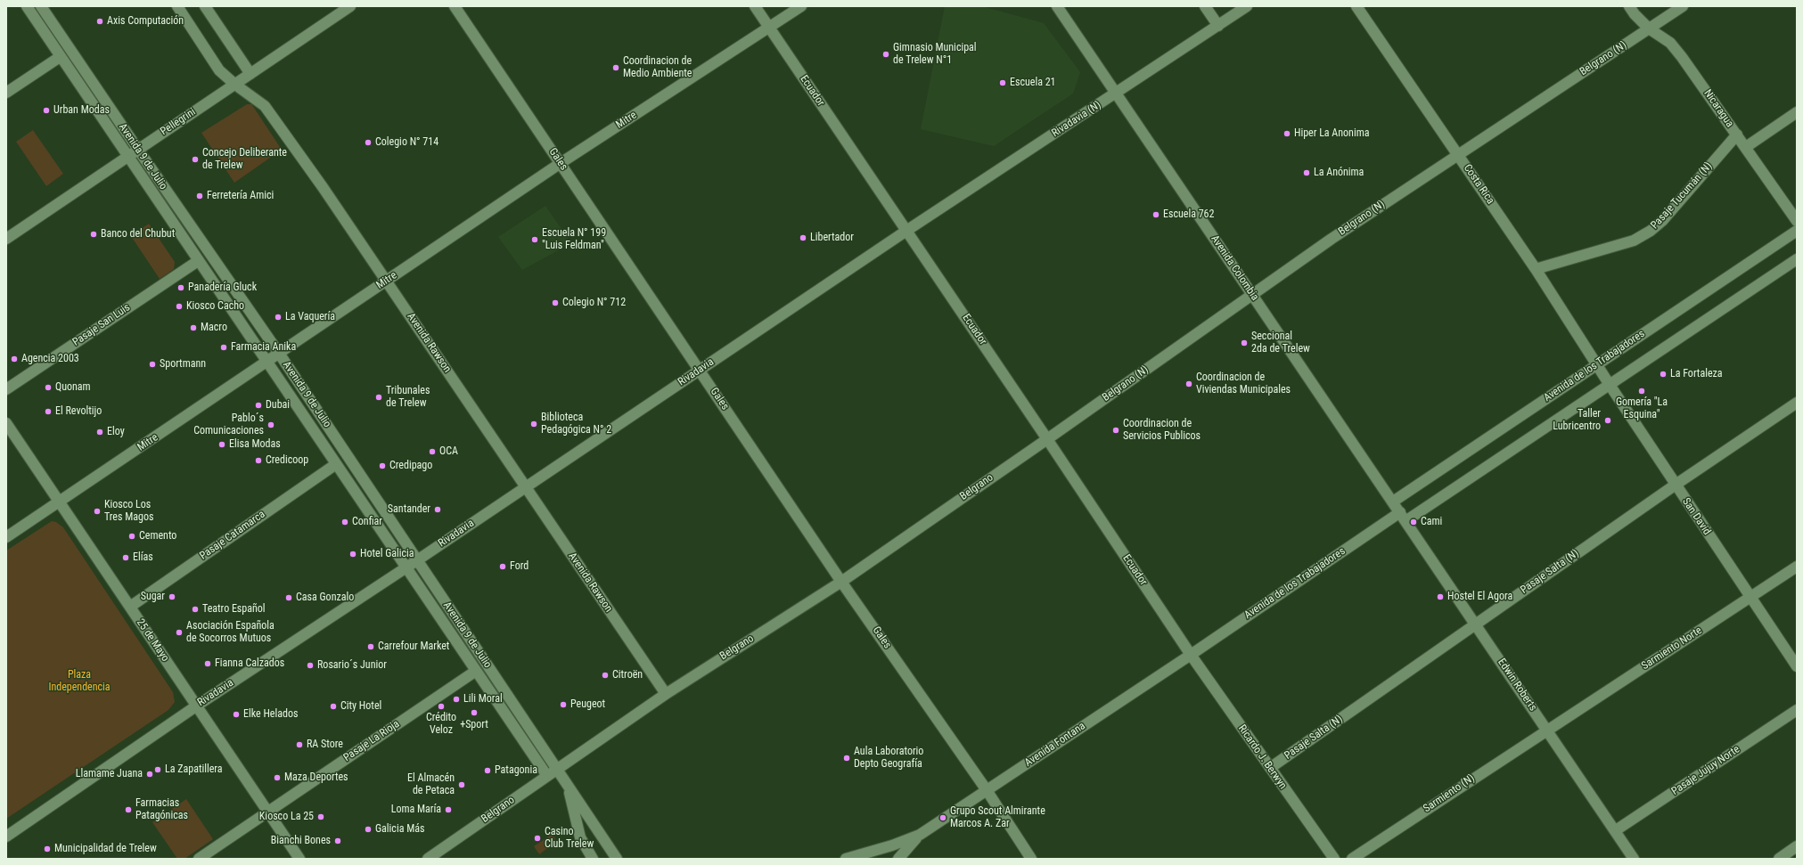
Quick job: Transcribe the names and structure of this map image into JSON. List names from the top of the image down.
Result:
{
  "streets": {
    "street": [
      "Belgrano (N)",
      "Ecuador",
      "Nicaragua",
      "Rivadavia (N)",
      "Mitre",
      "Pellegrini",
      "Avenida 9 de Julio",
      "Gales",
      "Costa Rica",
      "Pasaje Tucumán (N)",
      "Avenida Colombia",
      "Pasaje San Luis",
      "Avenida Rawson",
      "Avenida de los Trabajadores",
      "Rivadavia",
      "Belgrano",
      "San David",
      "Pasaje Catamarca",
      "Pasaje Salta (N)",
      "25 de Mayo",
      "Sarmiento Norte",
      "Edwin Roberts",
      "Pasaje La Rioja",
      "Avenida Fontana",
      "Ricardo J. Berwyn",
      "Pasaje Jujuy Norte",
      "Sarmiento (N)"
    ]
  },
  "crossings": [
    ["Belgrano (N)", "Ecuador"],
    ["Belgrano (N)", "Nicaragua"],
    ["Belgrano (N)", "Costa Rica"],
    ["Belgrano (N)", "Avenida Colombia"],
    ["Belgrano (N)", "Belgrano"],
    ["Ecuador", "Rivadavia (N)"],
    ["Ecuador", "Mitre"],
    ["Ecuador", "Avenida de los Trabajadores"],
    ["Ecuador", "Rivadavia"],
    ["Ecuador", "Belgrano"],
    ["Ecuador", "Avenida Fontana"],
    ["Ecuador", "Ricardo J. Berwyn"],
    ["Nicaragua", "Pasaje Tucumán (N)"],
    ["Rivadavia (N)", "Avenida Colombia"],
    ["Rivadavia (N)", "Rivadavia"],
    ["Mitre", "Avenida 9 de Julio"],
    ["Mitre", "Gales"],
    ["Mitre", "Avenida Rawson"],
    ["Mitre", "25 de Mayo"],
    ["Pellegrini", "Avenida 9 de Julio"],
    ["Pellegrini", "Avenida Rawson"],
    ["Avenida 9 de Julio", "Pasaje San Luis"],
    ["Avenida 9 de Julio", "Rivadavia"],
    ["Avenida 9 de Julio", "Belgrano"],
    ["Avenida 9 de Julio", "Pasaje Catamarca"],
    ["Avenida 9 de Julio", "Pasaje La Rioja"],
    ["Gales", "Rivadavia"],
    ["Gales", "Belgrano"],
    ["Gales", "Avenida Fontana"],
    ["Costa Rica", "Pasaje Tucumán (N)"],
    ["Costa Rica", "Avenida de los Trabajadores"],
    ["Costa Rica", "San David"],
    ["Avenida Colombia", "Avenida de los Trabajadores"],
    ["Avenida Colombia", "Edwin Roberts"],
    ["Avenida Rawson", "Rivadavia"],
    ["Avenida Rawson", "Belgrano"],
    ["Avenida de los Trabajadores", "San David"],
    ["Avenida de los Trabajadores", "Edwin Roberts"],
    ["Avenida de los Trabajadores", "Avenida Fontana"],
    ["Avenida de los Trabajadores", "Ricardo J. Berwyn"],
    ["Rivadavia", "25 de Mayo"],
    ["San David", "Pasaje Salta (N)"],
    ["San David", "Sarmiento Norte"],
    ["Pasaje Catamarca", "25 de Mayo"],
    ["Pasaje Salta (N)", "Edwin Roberts"],
    ["Pasaje Salta (N)", "Ricardo J. Berwyn"],
    ["25 de Mayo", "Pasaje La Rioja"],
    ["Sarmiento Norte", "Edwin Roberts"],
    ["Sarmiento Norte", "Sarmiento (N)"],
    ["Edwin Roberts", "Pasaje Jujuy Norte"],
    ["Edwin Roberts", "Sarmiento (N)"],
    ["Avenida Fontana", "Ricardo J. Berwyn"]
  ],
  "parks": ["Plaza Independencia"],
  "places": [
    "Axis Computación",
    "Gimnasio Municipal de Trelew N°1",
    "Coordinacion de Medio Ambiente",
    "Escuela 21",
    "Urban Modas",
    "Hiper La Anonima",
    "Colegio N° 714",
    "Concejo Deliberante de Trelew",
    "La Anónima",
    "Ferretería Amici",
    "Escuela 762",
    "Banco del Chubut",
    "Libertador",
    "Escuela N° 199 \"Luis Feldman\"",
    "Panadería Gluck",
    "Colegio N° 712",
    "Kiosco Cacho",
    "La Vaquería",
    "Macro",
    "Seccional 2da de Trelew",
    "Farmacia Anika",
    "Agencia 2003",
    "Sportmann",
    "La Fortaleza",
    "Coordinacion de Viviendas Municipales",
    "Quonam",
    "Gomería \"La Esquina\"",
    "Tribunales de Trelew",
    "Dubai",
    "El Revoltijo",
    "Taller Lubricentro",
    "Biblioteca Pedagógica N° 2",
    "Pablo´s Comunicaciones",
    "Coordinacion de Servicios Publicos",
    "Eloy",
    "Elisa Modas",
    "OCA",
    "Credicoop",
    "Credipago",
    "Santander",
    "Kiosco Los Tres Magos",
    "Confiar",
    "Cami",
    "Cemento",
    "Hotel Galicia",
    "Elías",
    "Ford",
    "Sugar",
    "Hostel El Agora",
    "Casa Gonzalo",
    "Teatro Español",
    "Asociación Española de Socorros Mutuos",
    "Carrefour Market",
    "Fianna Calzados",
    "Rosario´s Junior",
    "Citroën",
    "Lili Moral",
    "Peugeot",
    "City Hotel",
    "Crédito Veloz",
    "+Sport",
    "Elke Helados",
    "RA Store",
    "Aula Laboratorio Depto Geografía",
    "La Zapatillera",
    "Patagonia",
    "Llamame Juana",
    "Maza Deportes",
    "El Almacén de Petaca",
    "Farmacias Patagónicas",
    "Loma María",
    "Kiosco La 25",
    "Grupo Scout Almirante Marcos A. Zar",
    "Galicia Más",
    "Casino Club Trelew",
    "Bianchi Bones",
    "Municipalidad de Trelew"
  ]
}
